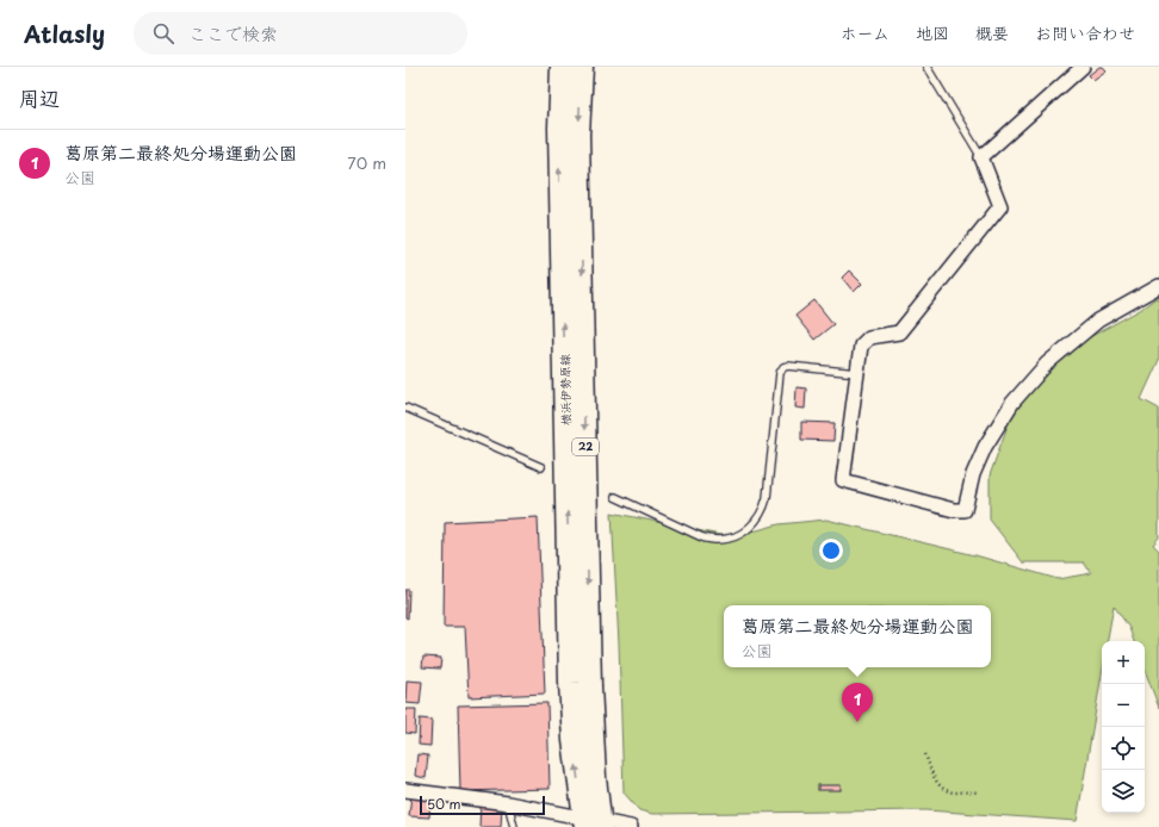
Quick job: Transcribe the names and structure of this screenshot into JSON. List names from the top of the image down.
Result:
{
  "streets": {
    "main road": ["横浜伊勢原線", "22"]
  },
  "scale_bar": "50 m",
  "page": {
    "header": "Atlasly",
    "search": "ここで検索",
    "nav": [
      "ホーム",
      "地図",
      "概要",
      "お問い合わせ"
    ],
    "heading": "周辺",
    "list": [
      {
        "mark": "1",
        "name": "葛原第二最終処分場運動公園",
        "note": "公園",
        "value": "70 m"
      }
    ],
    "popup": ["葛原第二最終処分場運動公園", "公園"],
    "map_buttons": ["+", "−"],
    "pins": "1",
    "scale": "50 m"
  }
}
